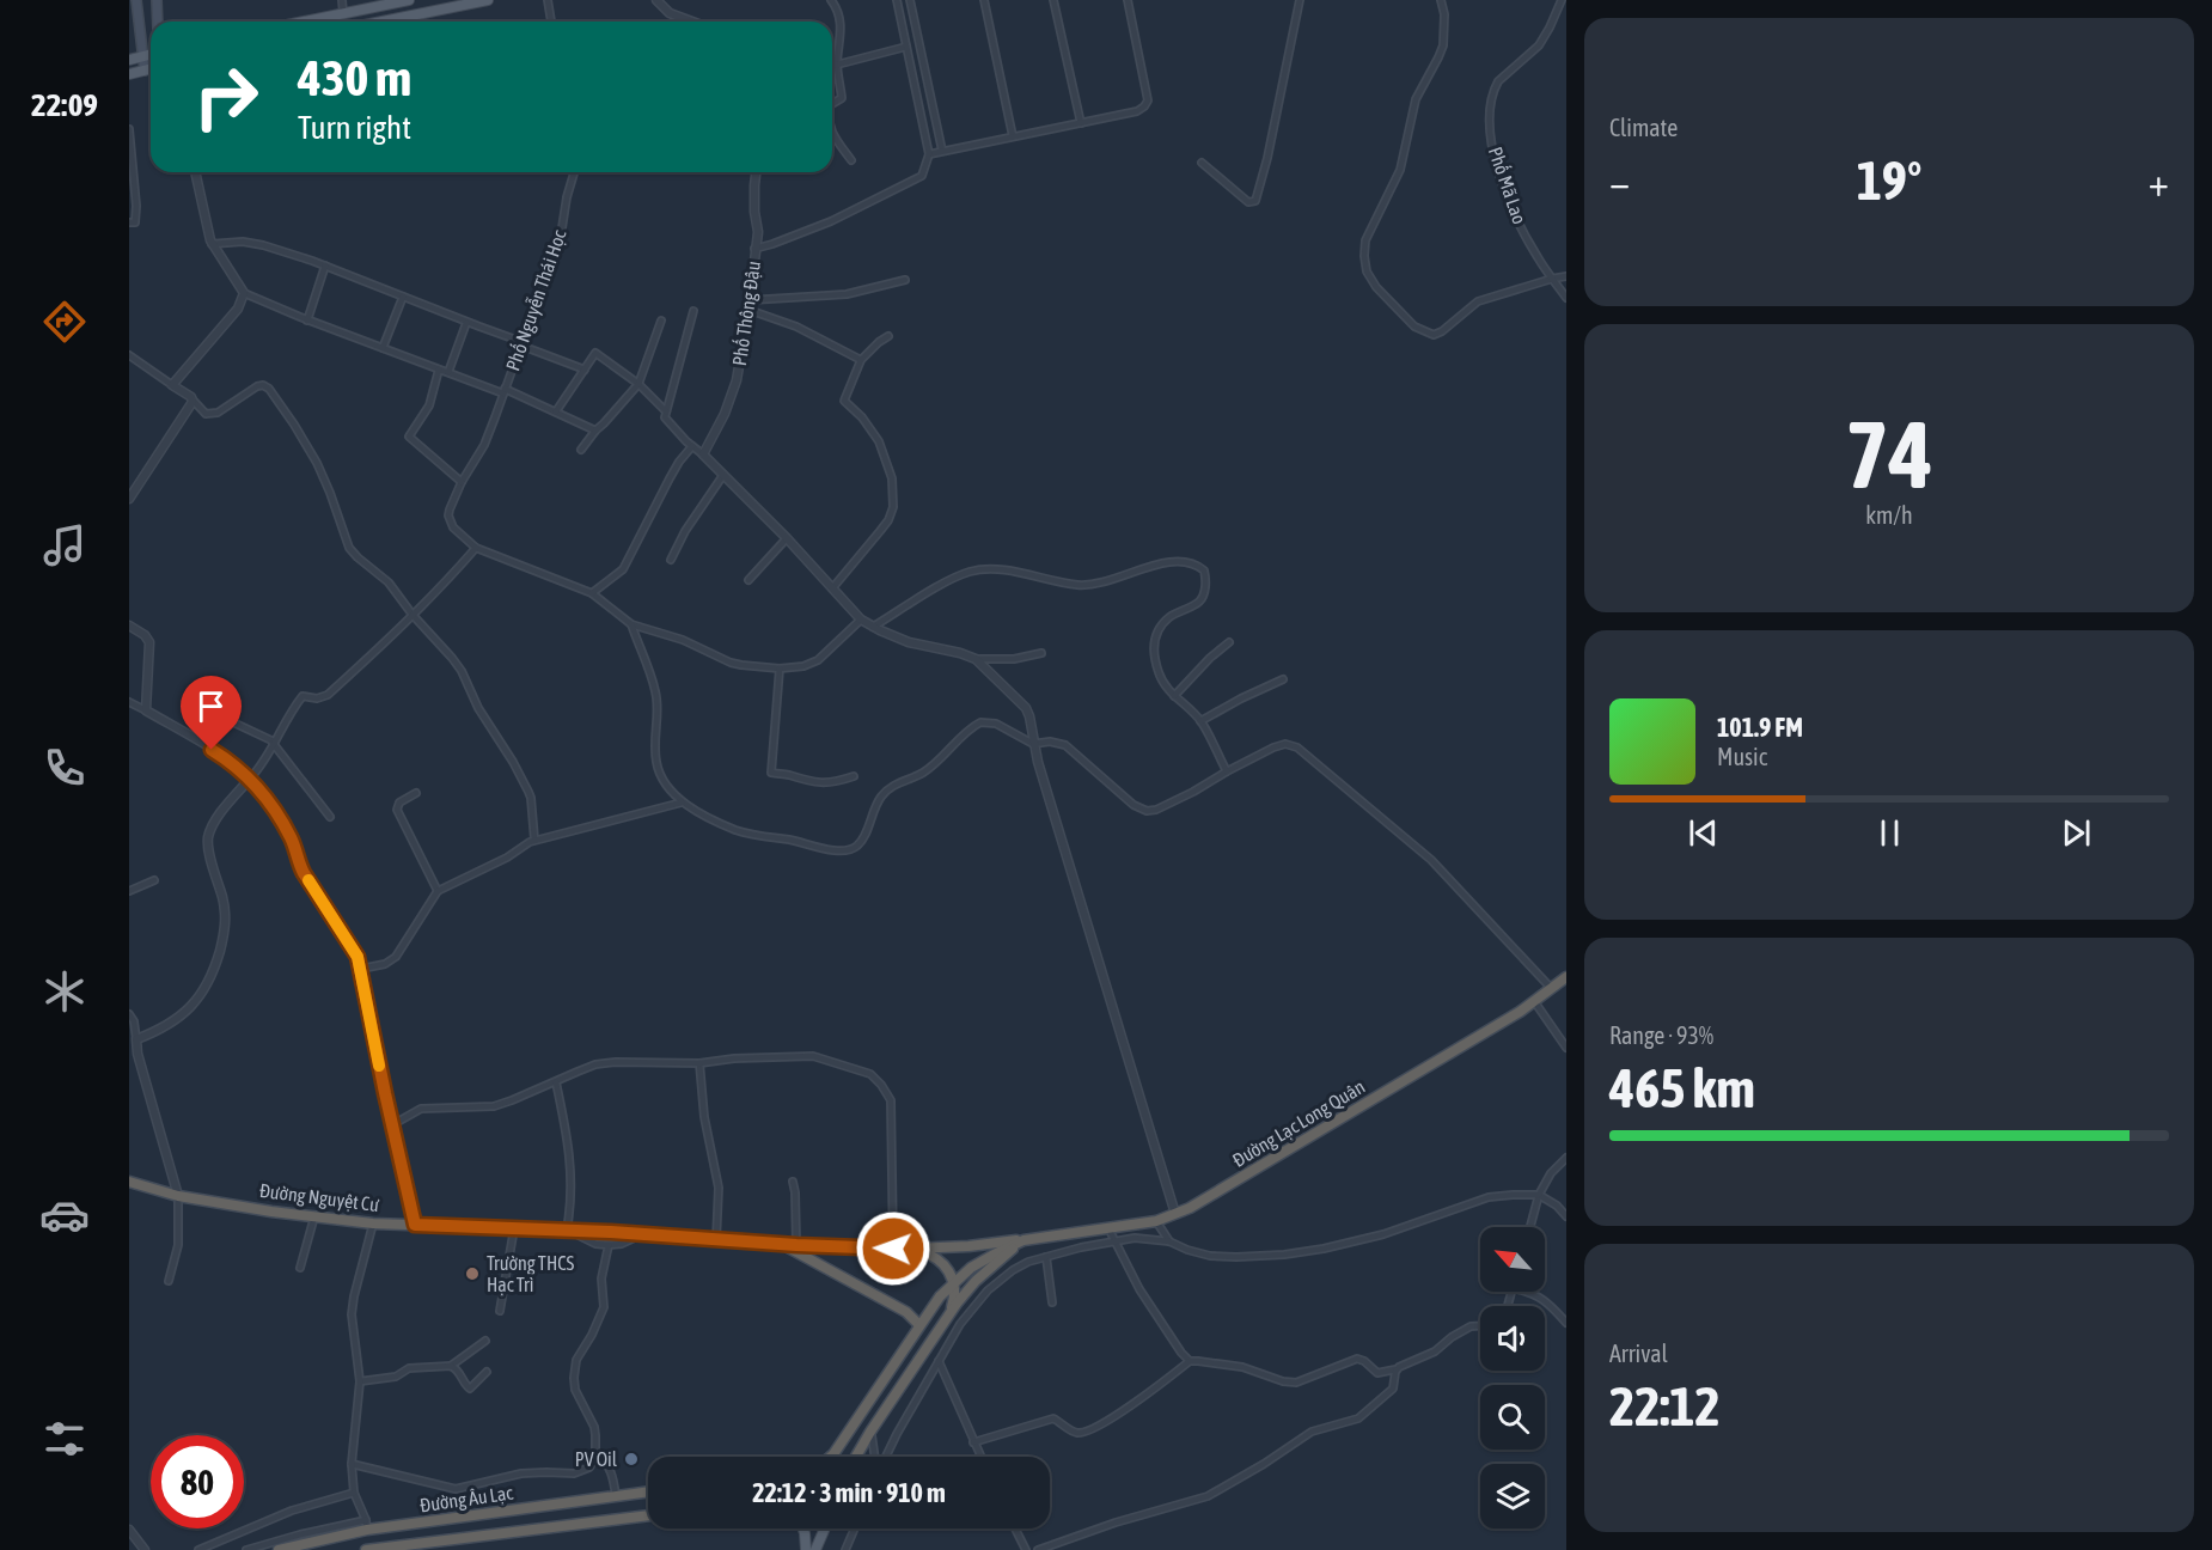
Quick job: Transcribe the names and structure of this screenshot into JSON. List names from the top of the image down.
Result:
{
  "streets": {
    "highway": ["Đường Lạc Long Quân", "Đường Nguyệt Cư", "Đường Âu Lạc"],
    "street": ["Phố Mã Lao", "Phố Nguyễn Thái Học", "Phố Thông Đậu"]
  },
  "crossings": [
    ["Đường Lạc Long Quân", "Đường Nguyệt Cư"]
  ],
  "places": ["Trường THCS Hạc Trì", "PV Oil"],
  "north": "top left",
  "page": {
    "tabs": "22:09",
    "tile": [
      "Climate",
      ["74", "km/h"],
      ["Range · 93%", "465 km"],
      ["Arrival", "22:12"]
    ],
    "turn": ["430 m", "Turn right"],
    "heat": ["−", "19°", "+"],
    "song": ["101.9 FM", "Music"],
    "limit": "80",
    "trip": "22:12 · 3 min · 910 m"
  }
}
